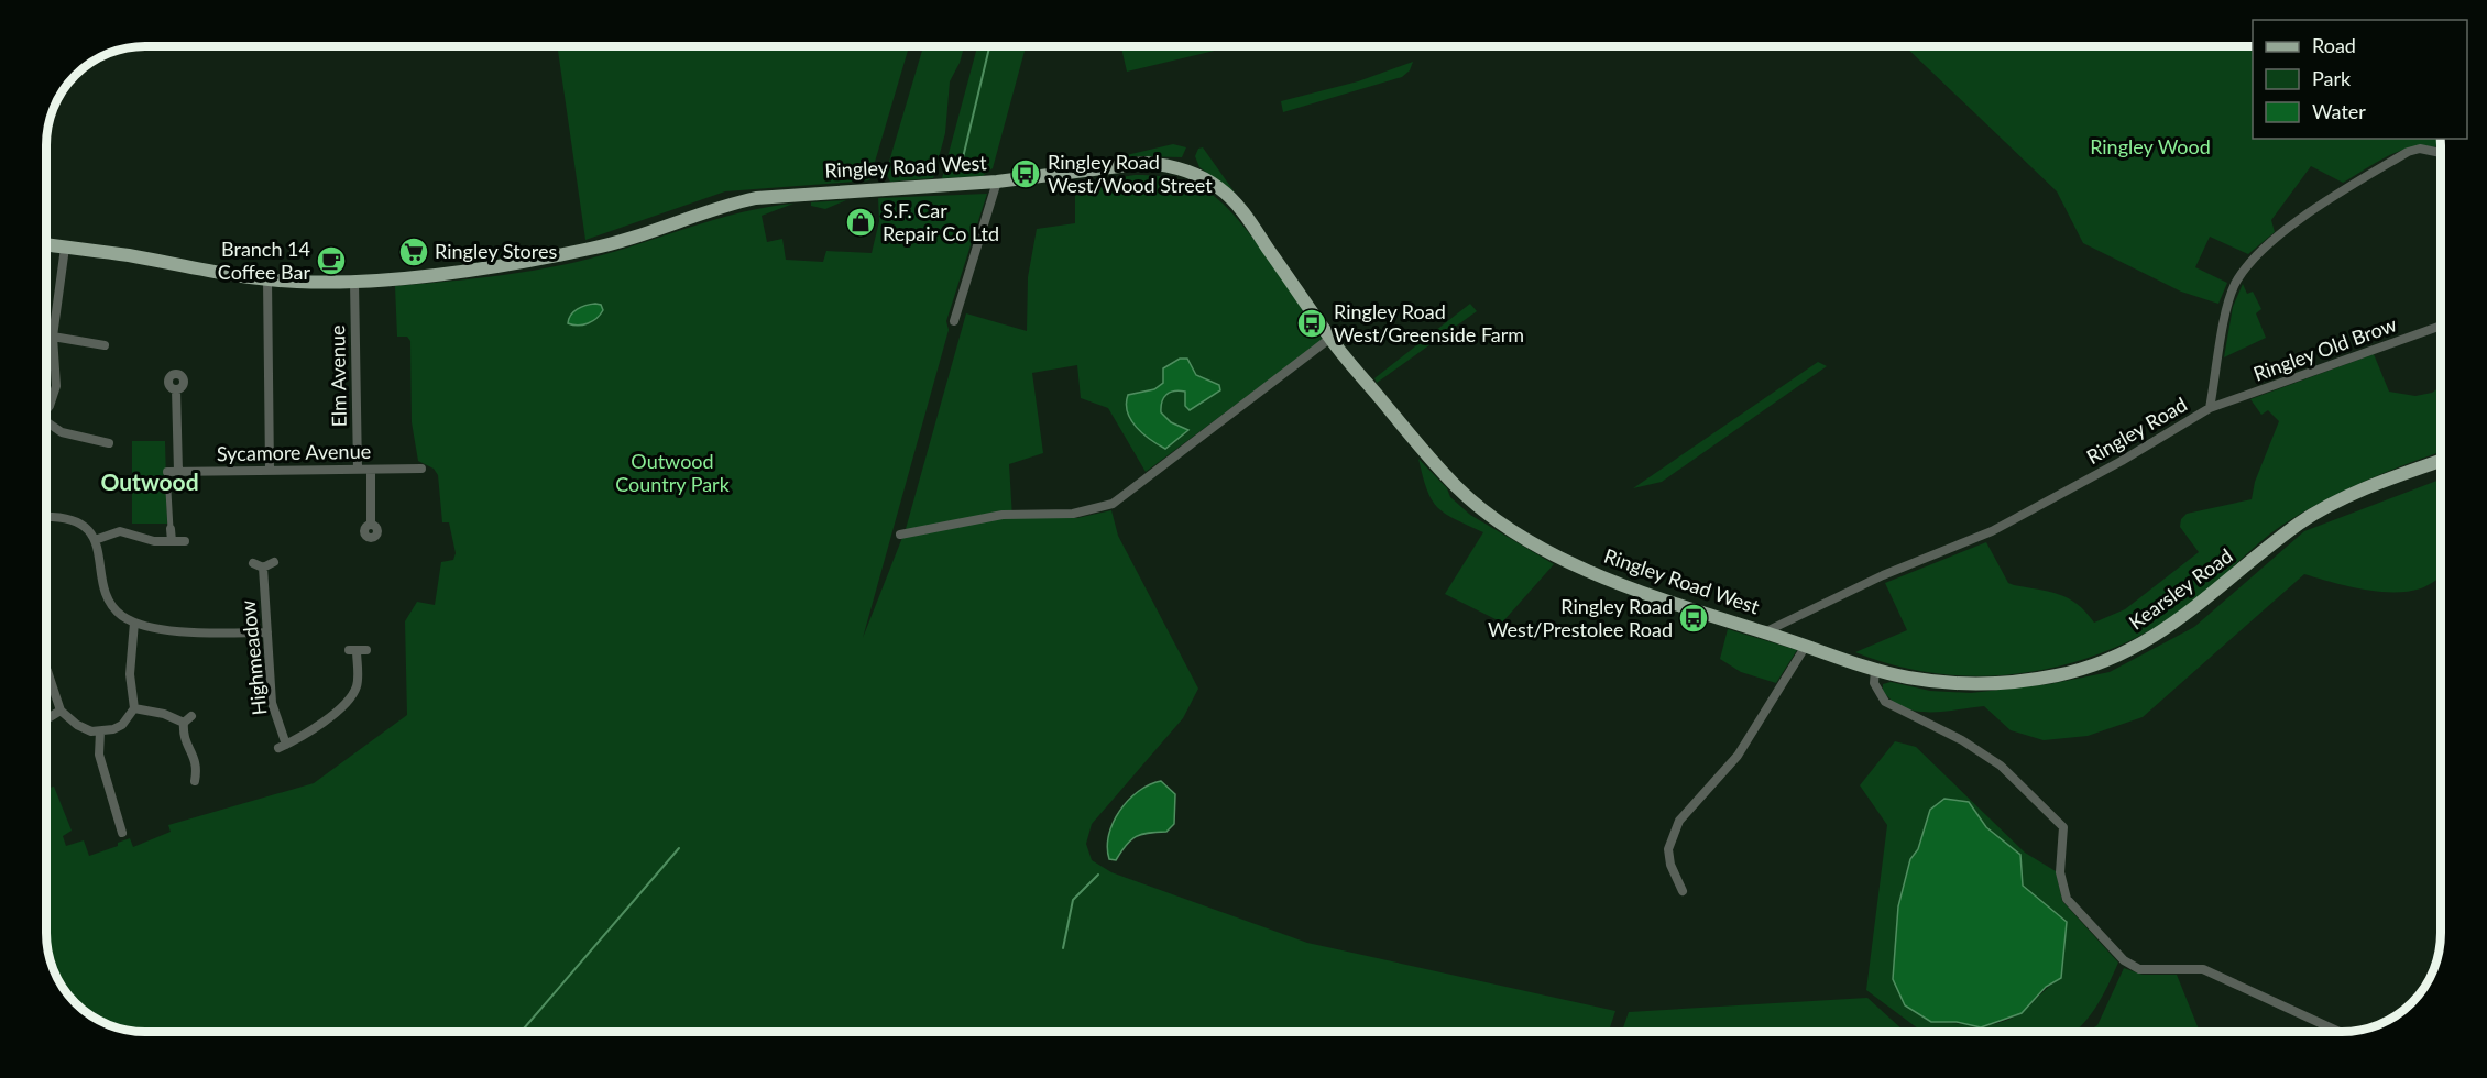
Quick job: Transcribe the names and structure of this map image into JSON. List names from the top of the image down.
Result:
{
  "streets": {
    "main road": ["Ringley Road West", "Kearsley Road"],
    "street": [
      "Ringley Old Brow",
      "Elm Avenue",
      "Ringley Road",
      "Sycamore Avenue",
      "Highmeadow"
    ]
  },
  "crossings": [
    ["Ringley Road West", "Elm Avenue"],
    ["Ringley Road West", "Ringley Road"],
    ["Ringley Road West", "Kearsley Road"],
    ["Ringley Old Brow", "Ringley Road"],
    ["Elm Avenue", "Sycamore Avenue"],
    ["Ringley Road", "Kearsley Road"]
  ],
  "districts": ["Outwood"],
  "parks": ["Ringley Wood", "Outwood Country Park"],
  "places": {
    "bus stop": ["Ringley Road West/Wood Street", "Ringley Road West/Greenside Farm", "Ringley Road West/Prestolee Road"],
    "shop": ["S.F. Car Repair Co Ltd"],
    "supermarket": ["Ringley Stores"],
    "cafe": ["Branch 14 Coffee Bar"]
  },
  "legend": ["Road", "Park", "Water"]
}
